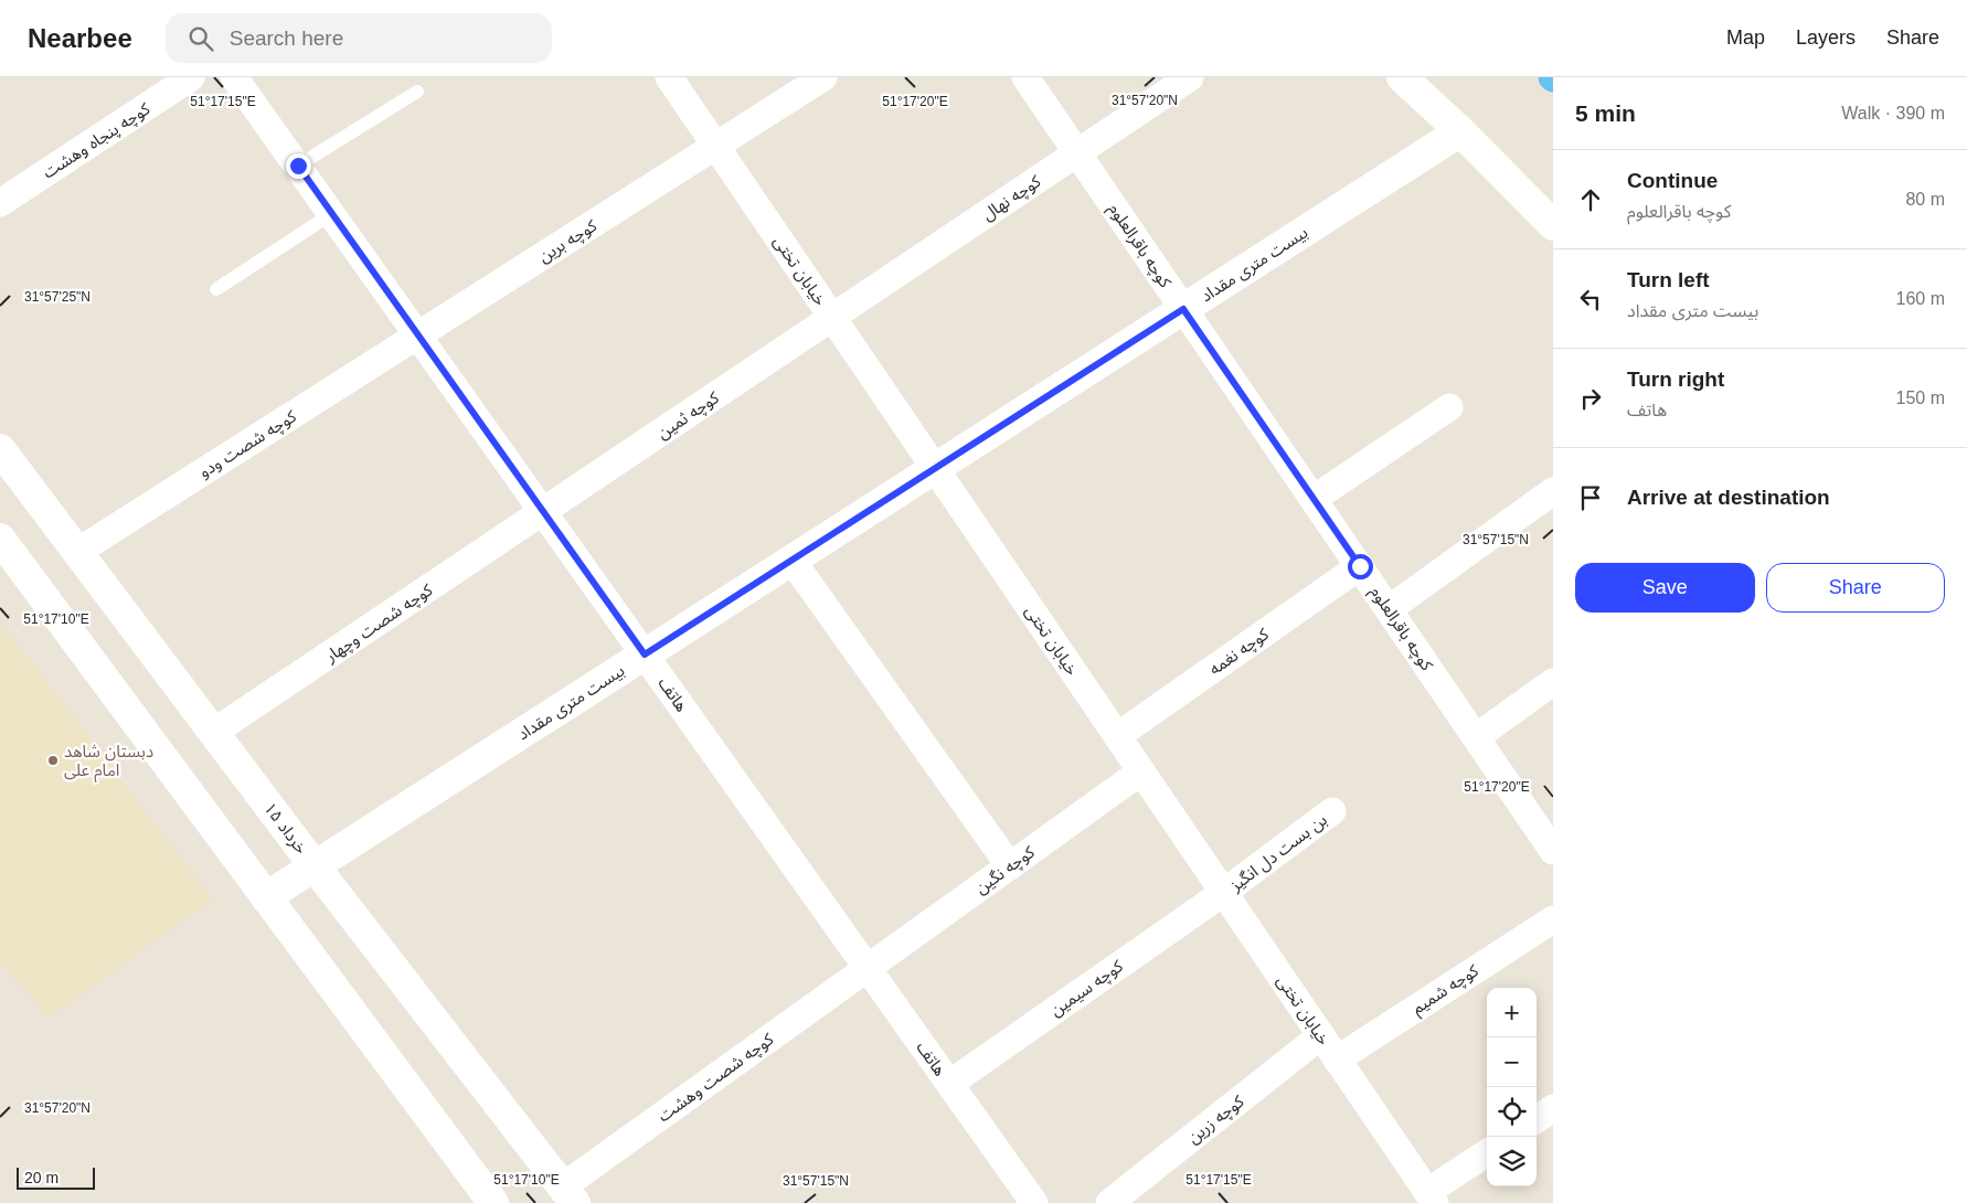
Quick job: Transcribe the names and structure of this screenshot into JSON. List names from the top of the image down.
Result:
{
  "streets": {
    "street": [
      "کوچه پنجاه وهشت",
      "کوچه نهال",
      "کوچه برین",
      "کوچه باقرالعلوم",
      "بیست متری مقداد",
      "خیابان تختی",
      "کوچه ثمین",
      "کوچه شصت ودو",
      "کوچه شصت وچهار",
      "کوچه نغمه",
      "هاتف",
      "۱۵ خرداد",
      "بن بست دل انگیز",
      "کوچه نگین",
      "کوچه سیمین",
      "کوچه شمیم",
      "کوچه شصت وهشت",
      "کوچه زرین"
    ]
  },
  "crossings": [
    ["کوچه نهال", "کوچه باقرالعلوم"],
    ["کوچه نهال", "خیابان تختی"],
    ["کوچه نهال", "کوچه ثمین"],
    ["کوچه برین", "خیابان تختی"],
    ["کوچه برین", "کوچه شصت ودو"],
    ["کوچه برین", "هاتف"],
    ["کوچه باقرالعلوم", "بیست متری مقداد"],
    ["کوچه باقرالعلوم", "کوچه نغمه"],
    ["بیست متری مقداد", "خیابان تختی"],
    ["بیست متری مقداد", "هاتف"],
    ["بیست متری مقداد", "۱۵ خرداد"],
    ["خیابان تختی", "کوچه ثمین"],
    ["خیابان تختی", "کوچه نغمه"],
    ["خیابان تختی", "بن بست دل انگیز"],
    ["خیابان تختی", "کوچه نگین"],
    ["خیابان تختی", "کوچه سیمین"],
    ["خیابان تختی", "کوچه شمیم"],
    ["خیابان تختی", "کوچه زرین"],
    ["کوچه ثمین", "کوچه شصت وچهار"],
    ["کوچه ثمین", "هاتف"],
    ["کوچه شصت ودو", "هاتف"],
    ["کوچه شصت ودو", "۱۵ خرداد"],
    ["کوچه شصت وچهار", "هاتف"],
    ["کوچه شصت وچهار", "۱۵ خرداد"],
    ["هاتف", "کوچه نگین"],
    ["هاتف", "کوچه سیمین"],
    ["هاتف", "کوچه شصت وهشت"],
    ["۱۵ خرداد", "کوچه شصت وهشت"],
    ["بن بست دل انگیز", "کوچه سیمین"],
    ["کوچه نگین", "کوچه شصت وهشت"]
  ],
  "places": ["دبستان شاهد امام علی"],
  "scale_bar": "20 m",
  "page": {
    "header": "Nearbee",
    "search": "Search here",
    "nav": ["Map", "Layers", "Share"],
    "heading": ["5 min", "Walk · 390 m"],
    "list": [
      ["Continue", "کوچه باقرالعلوم", "80 m"],
      ["Turn left", "بیست متری مقداد", "160 m"],
      ["Turn right", "هاتف", "150 m"],
      "Arrive at destination"
    ],
    "buttons": ["Save", "Share"],
    "map_buttons": ["+", "−"],
    "scale": "20 m"
  },
  "coordinates": [
    "31°57'20\"N",
    "51°17'15\"E",
    "51°17'20\"E",
    "31°57'25\"N",
    "31°57'15\"N",
    "51°17'10\"E"
  ]
}
